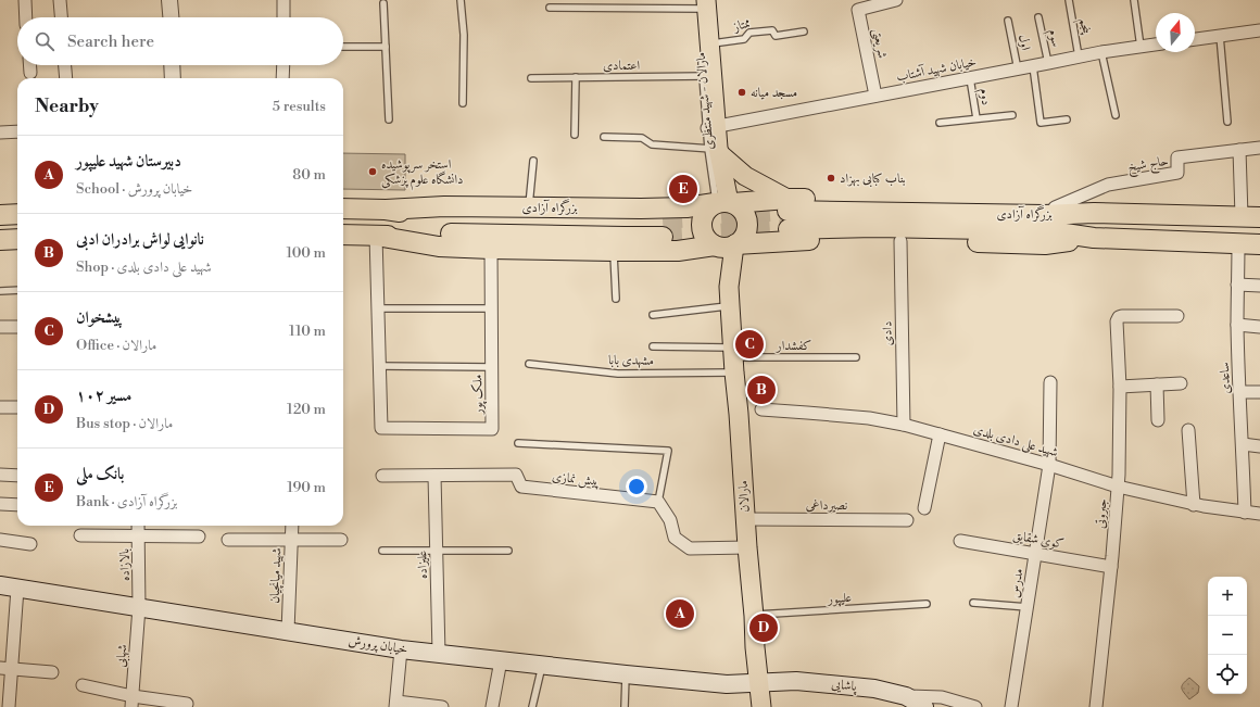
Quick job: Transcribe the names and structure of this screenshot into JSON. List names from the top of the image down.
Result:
{
  "streets": {
    "highway": ["بزرگراه آزادی"],
    "main road": [
      "مارالان - شهید منتظری",
      "مارالان",
      "خیابان پرورش",
      "پاشایی"
    ],
    "street": [
      "شریعتی",
      "خیابان شهید آشتاب",
      "حاج شیخ",
      "دادی",
      "ساعدی",
      "ملک پور",
      "شهید علی دادی بلدی",
      "پیش نمازی",
      "نصیرداغی",
      "جبروتی",
      "کوی شقایق",
      "بالازاده",
      "علیزاده",
      "شهید میانچیان",
      "مدرس",
      "شهابی"
    ],
    "lane": [
      "ممتاز",
      "پنجم",
      "سوم",
      "اول",
      "اعتمادی",
      "دوم",
      "کفشدار",
      "مشهدی بابا",
      "علیپور"
    ]
  },
  "crossings": [
    ["ممتاز", "مارالان - شهید منتظری"],
    ["پنجم", "خیابان شهید آشتاب"],
    ["سوم", "خیابان شهید آشتاب"],
    ["اول", "خیابان شهید آشتاب"],
    ["شریعتی", "خیابان شهید آشتاب"],
    ["اعتمادی", "مارالان - شهید منتظری"],
    ["خیابان شهید آشتاب", "دوم"],
    ["خیابان شهید آشتاب", "مارالان - شهید منتظری"],
    ["مارالان - شهید منتظری", "بزرگراه آزادی"],
    ["مارالان - شهید منتظری", "مارالان"],
    ["بزرگراه آزادی", "ساعدی"],
    ["بزرگراه آزادی", "مارالان"],
    ["دادی", "شهید علی دادی بلدی"],
    ["کفشدار", "مشهدی بابا"],
    ["کفشدار", "مارالان"],
    ["مشهدی بابا", "مارالان"],
    ["ساعدی", "شهید علی دادی بلدی"],
    ["شهید علی دادی بلدی", "جبروتی"],
    ["شهید علی دادی بلدی", "مدرس"],
    ["پیش نمازی", "علیزاده"],
    ["مارالان", "نصیرداغی"],
    ["مارالان", "علیپور"],
    ["مارالان", "خیابان پرورش"],
    ["مارالان", "پاشایی"],
    ["جبروتی", "کوی شقایق"],
    ["کوی شقایق", "مدرس"],
    ["بالازاده", "خیابان پرورش"],
    ["بالازاده", "شهابی"],
    ["علیزاده", "خیابان پرورش"],
    ["شهید میانچیان", "خیابان پرورش"],
    ["خیابان پرورش", "شهابی"],
    ["خیابان پرورش", "پاشایی"]
  ],
  "places": ["مسجد میانه", "استخر سرپوشیده دانشگاه علوم پزشکی", "بناب کبابی بهزاد"],
  "north": "top",
  "page": {
    "search": "Search here",
    "heading": ["Nearby", "5 results"],
    "list": [
      {
        "mark": "A",
        "name": "دبیرستان شهید علیپور",
        "note": "School · خیابان پرورش",
        "value": "80 m"
      },
      {
        "mark": "B",
        "name": "نانوایی لواش برادران ادبی",
        "note": "Shop · شهید علی دادی بلدی",
        "value": "100 m"
      },
      {
        "mark": "C",
        "name": "پیشخوان",
        "note": "Office · مارالان",
        "value": "110 m"
      },
      {
        "mark": "D",
        "name": "مسیر ۱۰۲",
        "note": "Bus stop · مارالان",
        "value": "120 m"
      },
      {
        "mark": "E",
        "name": "بانک ملی",
        "note": "Bank · بزرگراه آزادی",
        "value": "190 m"
      }
    ],
    "pins": [
      "E",
      "C",
      "B",
      "A",
      "D"
    ],
    "map_buttons": ["+", "−"]
  }
}
